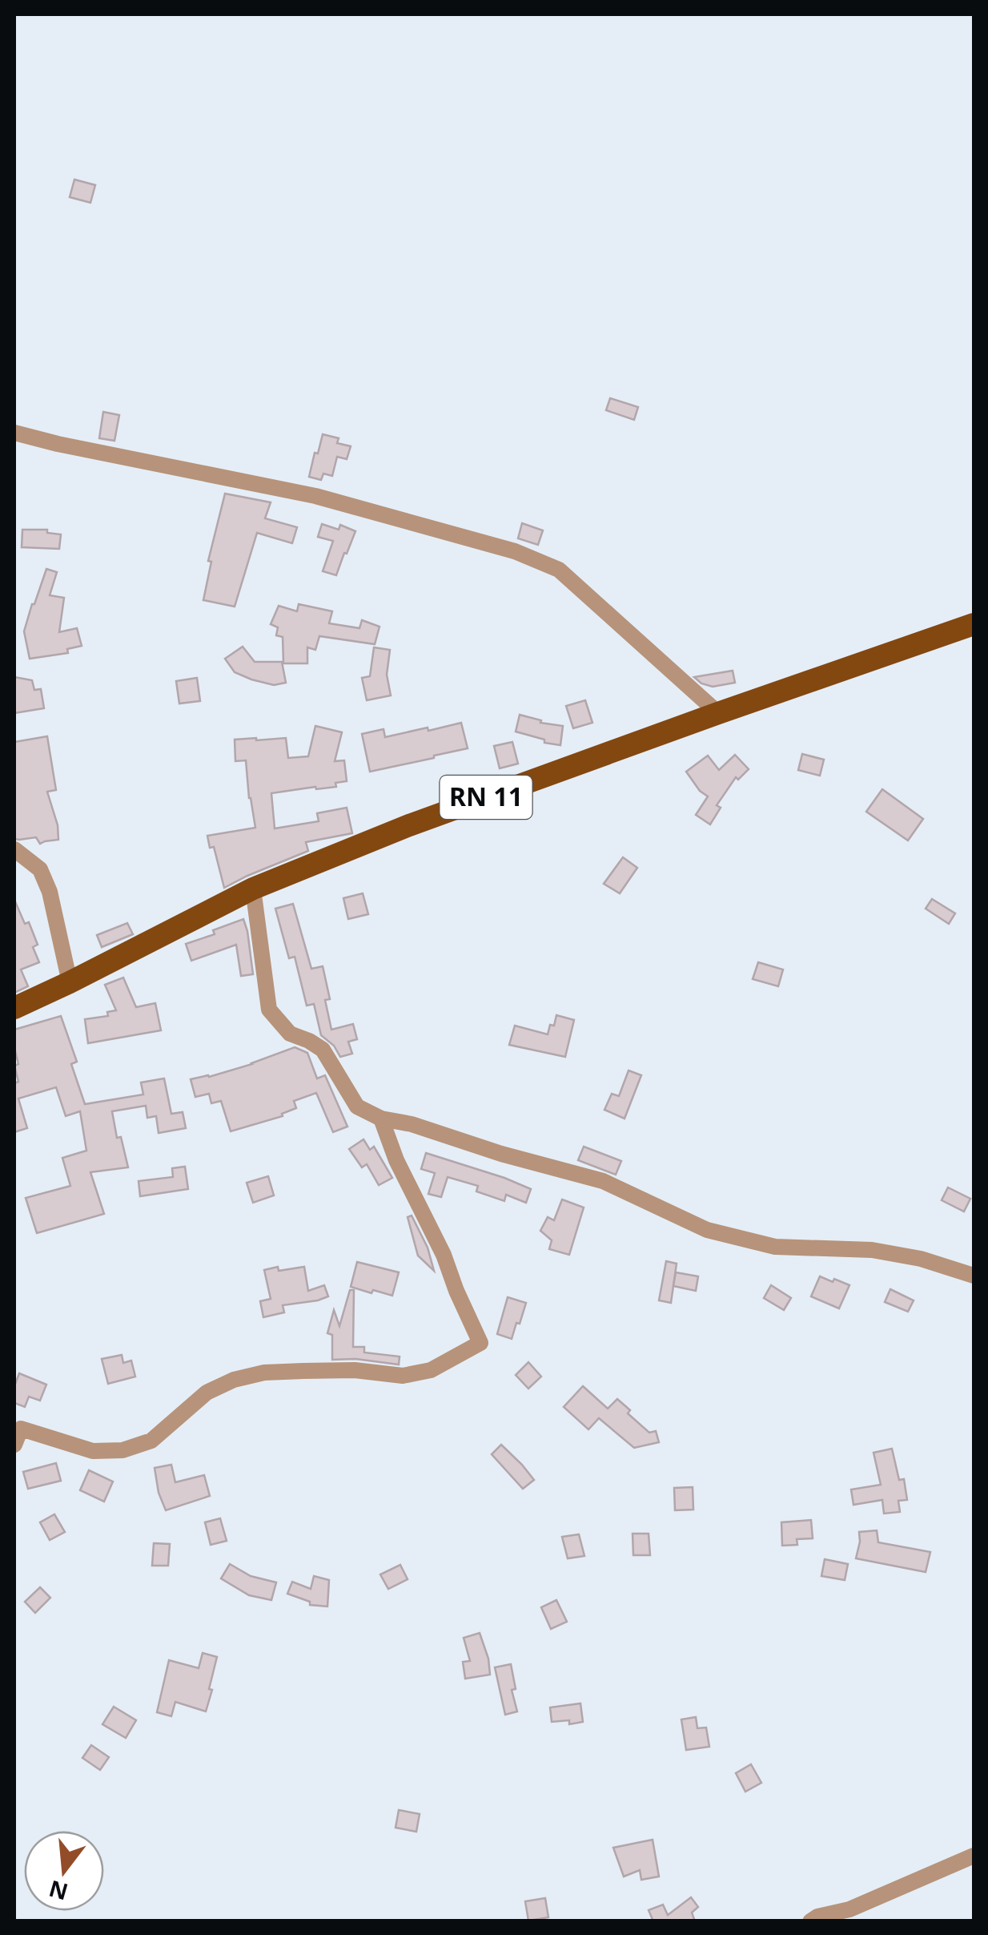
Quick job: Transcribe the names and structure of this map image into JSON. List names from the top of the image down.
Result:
{
  "streets": {
    "main road": ["RN 11"]
  },
  "north": "bottom"
}
